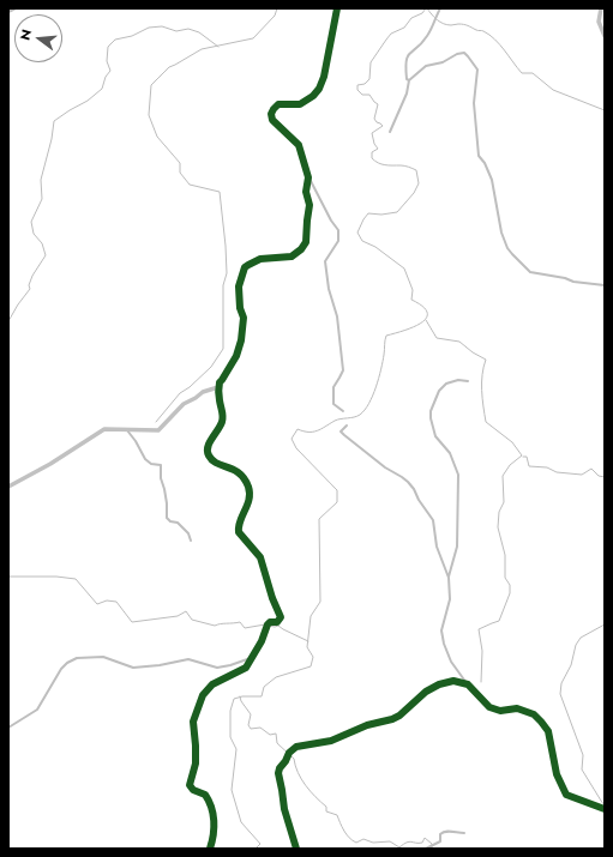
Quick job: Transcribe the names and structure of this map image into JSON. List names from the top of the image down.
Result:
{
  "north": "left"
}
